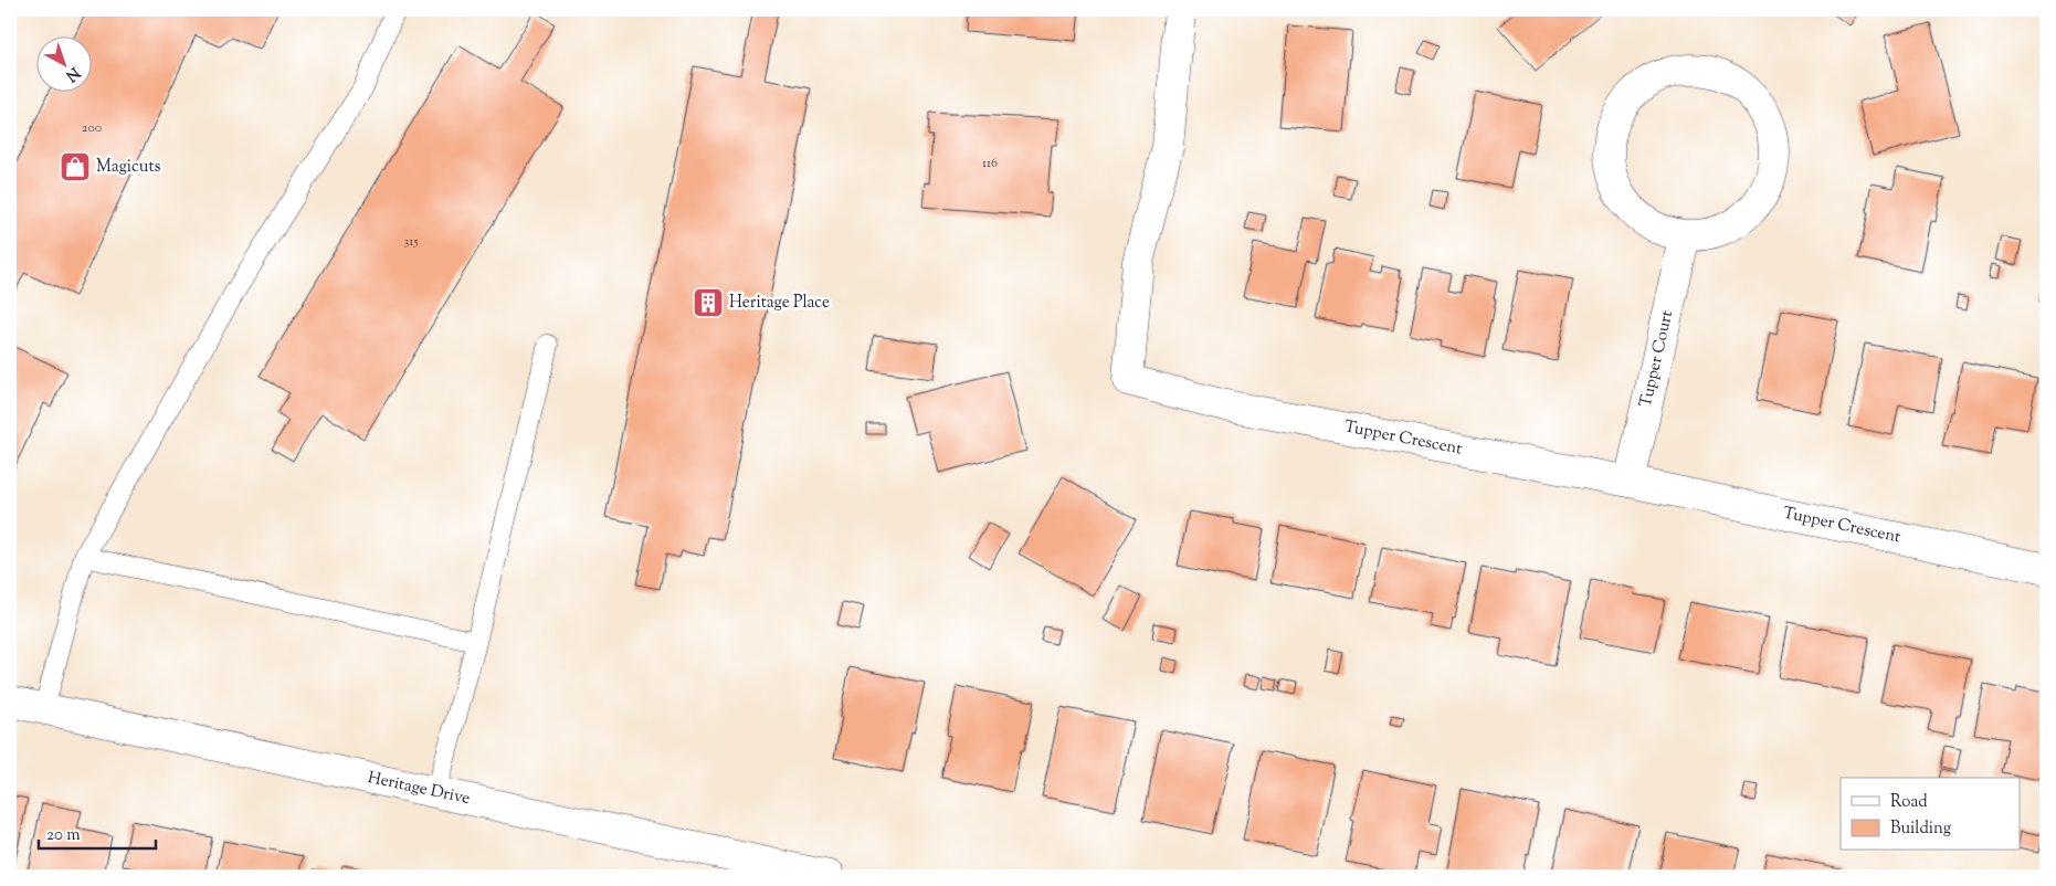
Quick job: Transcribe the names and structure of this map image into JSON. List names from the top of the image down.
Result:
{
  "streets": {
    "street": ["Tupper Court", "Tupper Crescent", "Heritage Drive"]
  },
  "crossings": [
    ["Tupper Court", "Tupper Crescent"]
  ],
  "places": {
    "shop": ["Magicuts"],
    "building": ["Heritage Place"]
  },
  "house_numbers": ["200", "116", "315"],
  "legend": ["Road", "Building"],
  "scale_bar": "20 m",
  "north": "bottom right"
}
